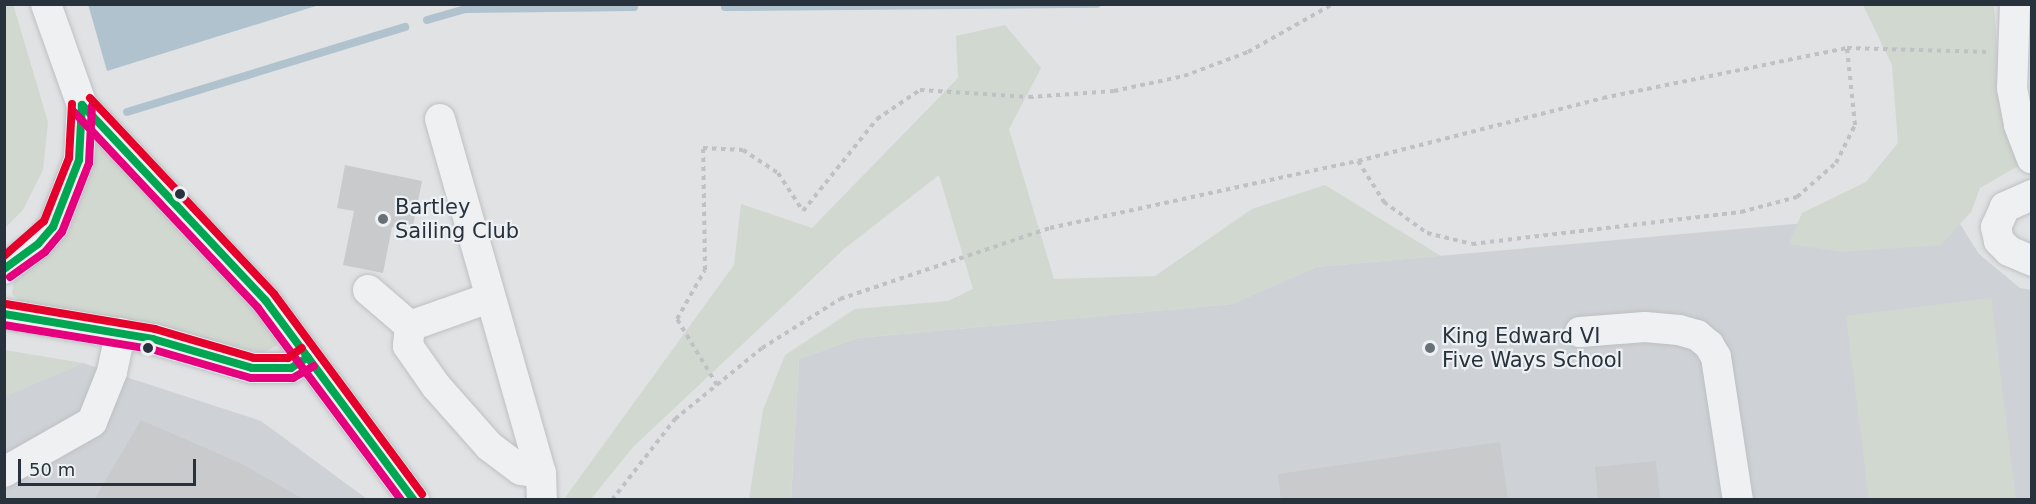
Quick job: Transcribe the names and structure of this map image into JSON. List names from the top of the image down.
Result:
{
  "places": ["Bartley Sailing Club", "King Edward VI Five Ways School"],
  "scale_bar": "50 m"
}
